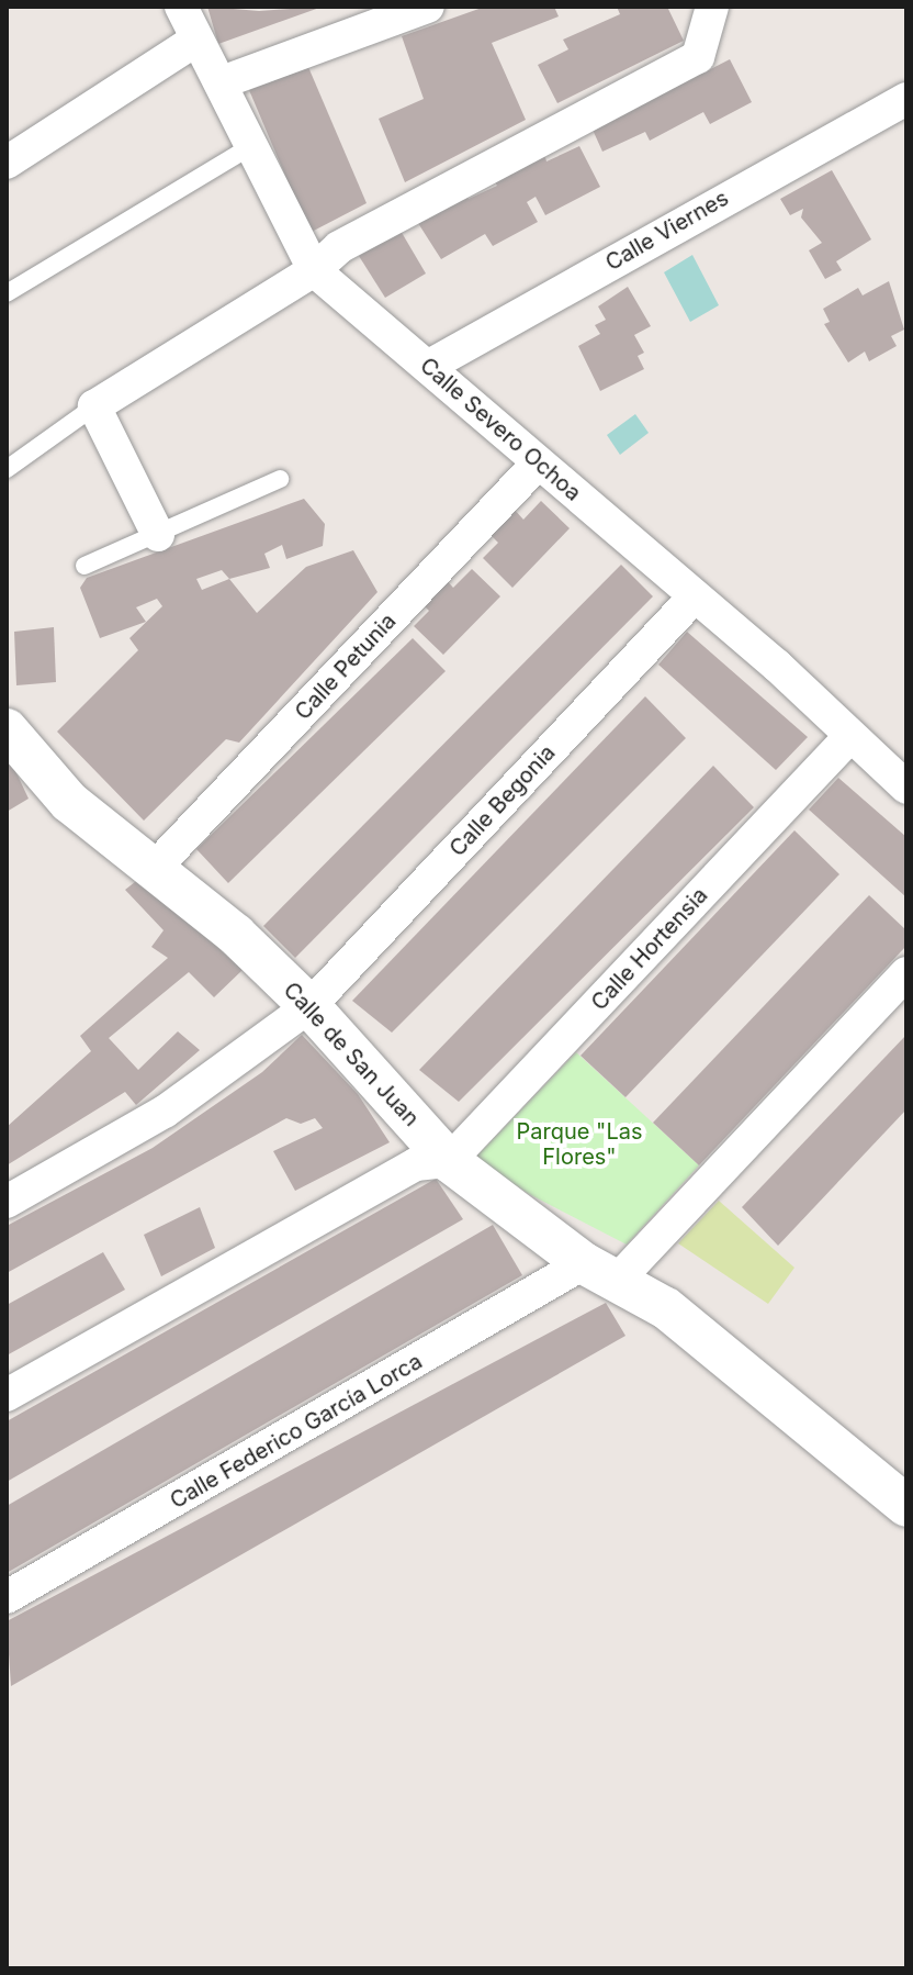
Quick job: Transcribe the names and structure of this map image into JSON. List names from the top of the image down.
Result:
{
  "streets": {
    "street": [
      "Calle Viernes",
      "Calle Severo Ochoa",
      "Calle Petunia",
      "Calle Begonia",
      "Calle Hortensia",
      "Calle de San Juan",
      "Calle Federico García Lorca"
    ]
  },
  "crossings": [
    ["Calle Viernes", "Calle Severo Ochoa"],
    ["Calle Severo Ochoa", "Calle Petunia"],
    ["Calle Severo Ochoa", "Calle Begonia"],
    ["Calle Severo Ochoa", "Calle Hortensia"],
    ["Calle Petunia", "Calle de San Juan"],
    ["Calle Begonia", "Calle de San Juan"],
    ["Calle Hortensia", "Calle de San Juan"],
    ["Calle de San Juan", "Calle Federico García Lorca"]
  ],
  "parks": ["Parque \"Las Flores\""]
}
